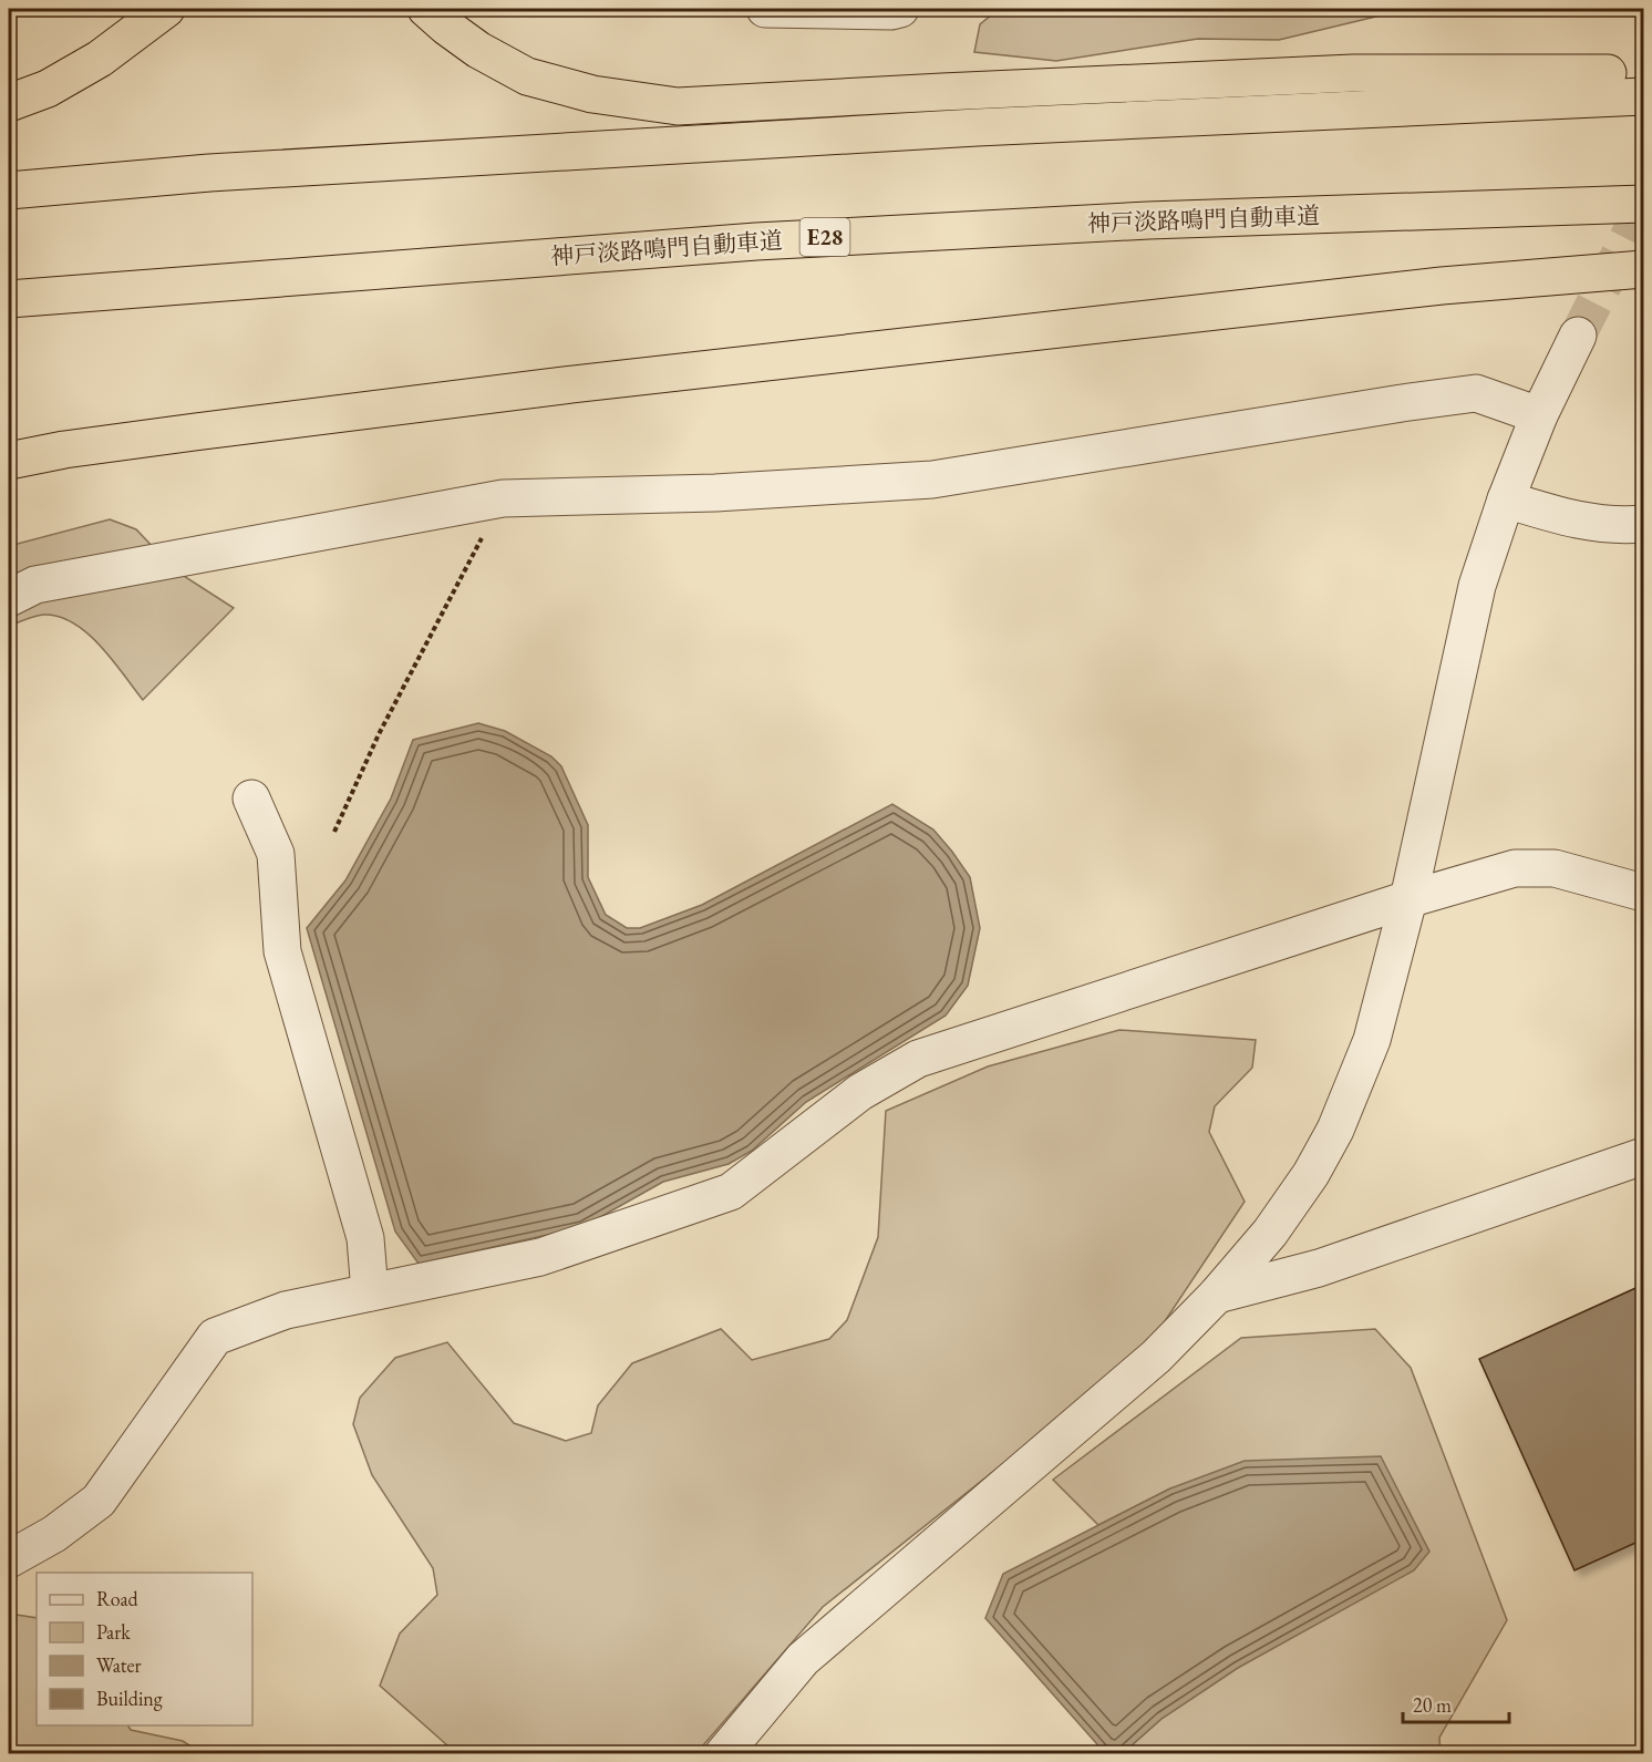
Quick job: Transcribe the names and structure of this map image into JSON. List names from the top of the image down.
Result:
{
  "streets": {
    "highway": ["神戸淡路鳴門自動車道", "E28"]
  },
  "legend": [
    "Road",
    "Park",
    "Water",
    "Building"
  ],
  "scale_bar": "20 m"
}
